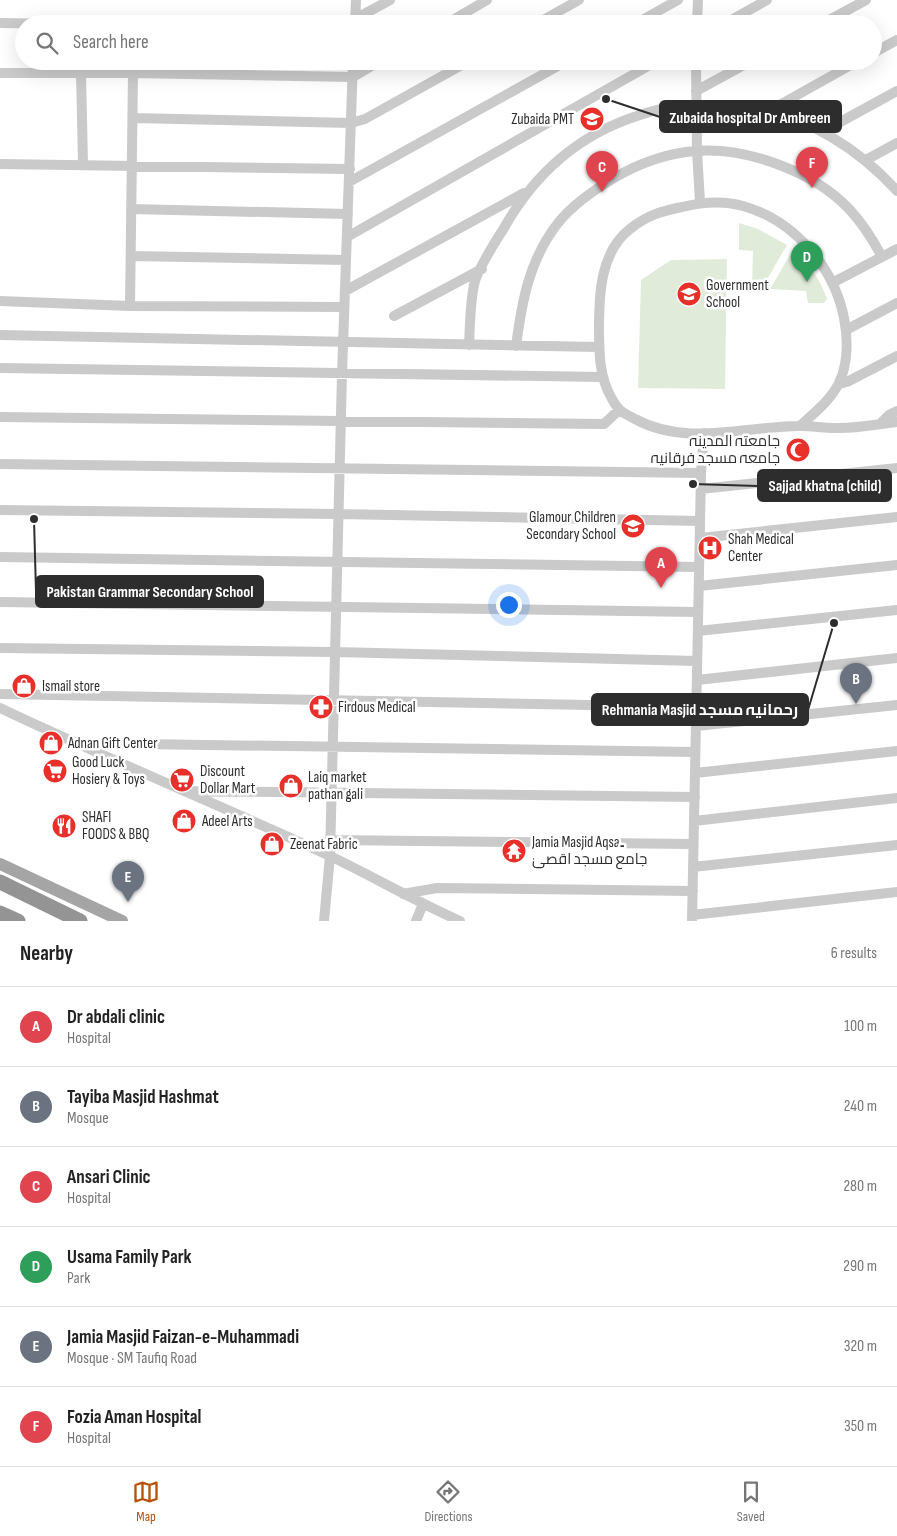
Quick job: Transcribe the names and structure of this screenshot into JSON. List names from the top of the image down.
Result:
{
  "places": {
    "other": [
      "Zubaida hospital Dr Ambreen",
      "Sajjad khatna (child)",
      "Pakistan Grammar Secondary School",
      "Rehmania Masjid رحمانیہ مسجد"
    ],
    "school or university": ["Zubaida PMT", "Government School", "Glamour Children Secondary School"],
    "mosque": ["جامعتہ المدینہ جامعہ مسجد فرقانیہ"],
    "hospital": ["Shah Medical Center"],
    "shop": [
      "Ismail store",
      "Adnan Gift Center",
      "Laiq market pathan gali",
      "Adeel Arts",
      "Zeenat Fabric"
    ],
    "pharmacy": ["Firdous Medical"],
    "supermarket": ["Good Luck Hosiery & Toys", "Discount Dollar Mart"],
    "restaurant": ["SHAFI FOODS & BBQ"],
    "temple": ["Jamia Masjid Aqsa۔ جامع مسجد اقصیٰ"]
  },
  "page": {
    "search": "Search here",
    "pins": [
      "F",
      "C",
      "D",
      "A",
      "B",
      "E"
    ],
    "heading": ["Nearby", "6 results"],
    "list": [
      {
        "mark": "A",
        "name": "Dr abdali clinic",
        "note": "Hospital",
        "value": "100 m"
      },
      {
        "mark": "B",
        "name": "Tayiba Masjid Hashmat",
        "note": "Mosque",
        "value": "240 m"
      },
      {
        "mark": "C",
        "name": "Ansari Clinic",
        "note": "Hospital",
        "value": "280 m"
      },
      {
        "mark": "D",
        "name": "Usama Family Park",
        "note": "Park",
        "value": "290 m"
      },
      {
        "mark": "E",
        "name": "Jamia Masjid Faizan-e-Muhammadi",
        "note": "Mosque · SM Taufiq Road",
        "value": "320 m"
      },
      {
        "mark": "F",
        "name": "Fozia Aman Hospital",
        "note": "Hospital",
        "value": "350 m"
      }
    ],
    "nav": ["Map", "Directions", "Saved"]
  }
}
